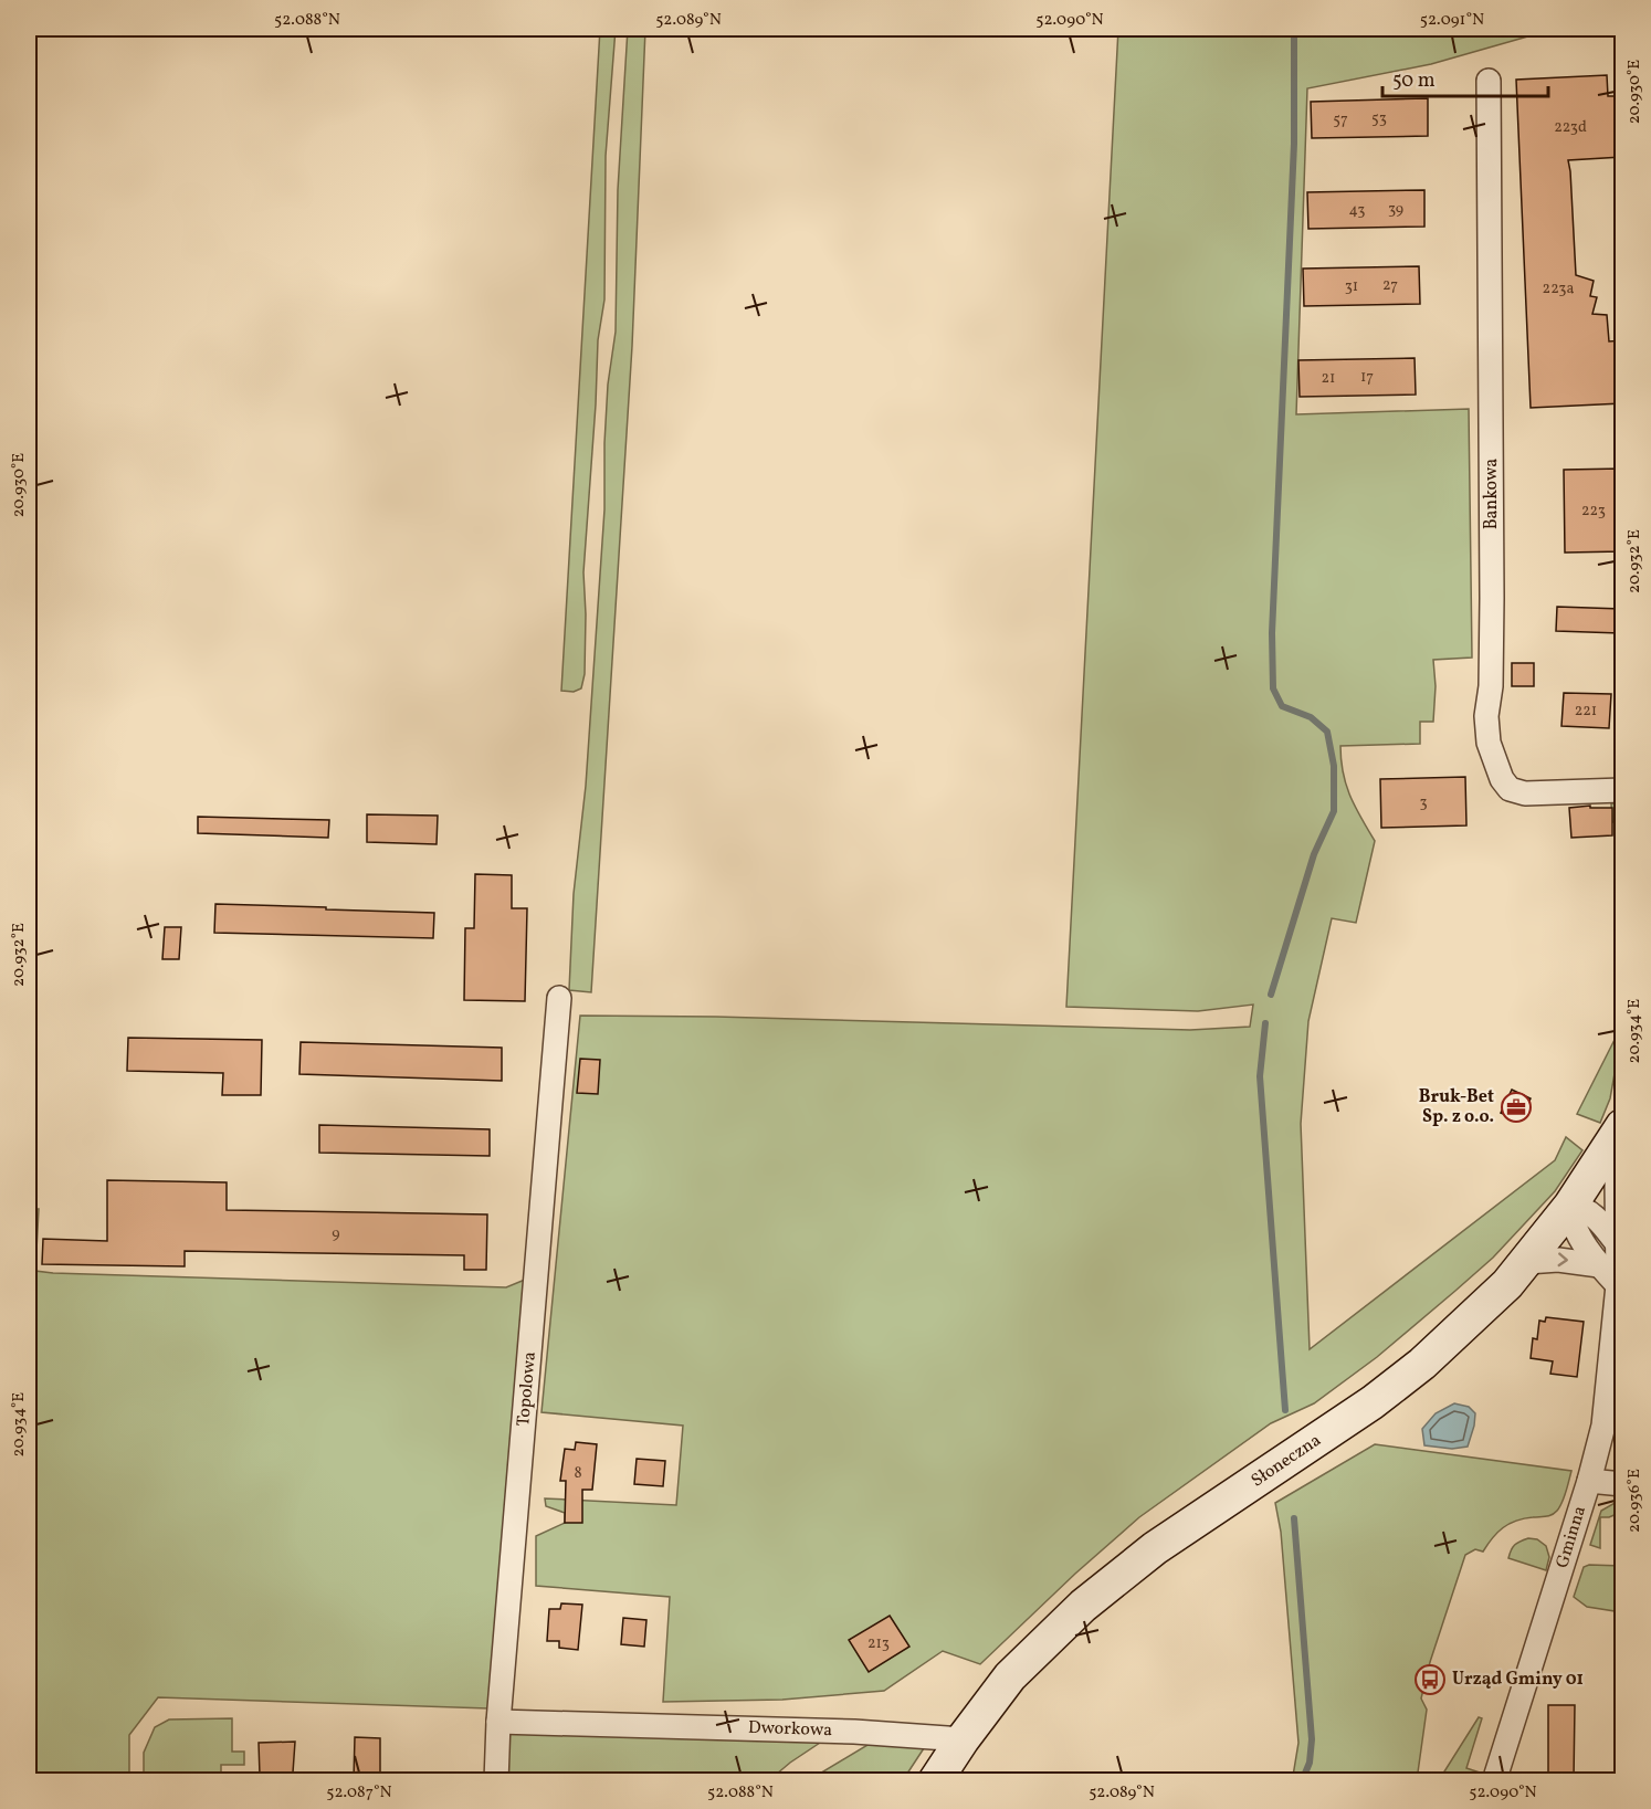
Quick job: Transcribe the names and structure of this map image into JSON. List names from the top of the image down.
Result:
{
  "streets": {
    "main road": ["Słoneczna"],
    "street": [
      "Bankowa",
      "Topolowa",
      "Gminna",
      "Dworkowa"
    ]
  },
  "crossings": [
    ["Topolowa", "Dworkowa"],
    ["Słoneczna", "Gminna"],
    ["Słoneczna", "Dworkowa"]
  ],
  "places": {
    "office": ["Bruk-Bet Sp. z o.o."],
    "bus stop": ["Urząd Gminy 01"]
  },
  "house_numbers": [
    "53",
    "57",
    "223d",
    "39",
    "43",
    "27",
    "31",
    "223a",
    "17",
    "21",
    "223",
    "221",
    "3",
    "9",
    "8",
    "213"
  ],
  "scale_bar": "50 m",
  "coordinates": [
    "52.088°N",
    "52.089°N",
    "52.090°N",
    "52.091°N",
    "20.930°E",
    "20.932°E",
    "20.934°E",
    "20.936°E",
    "52.087°N"
  ]
}
